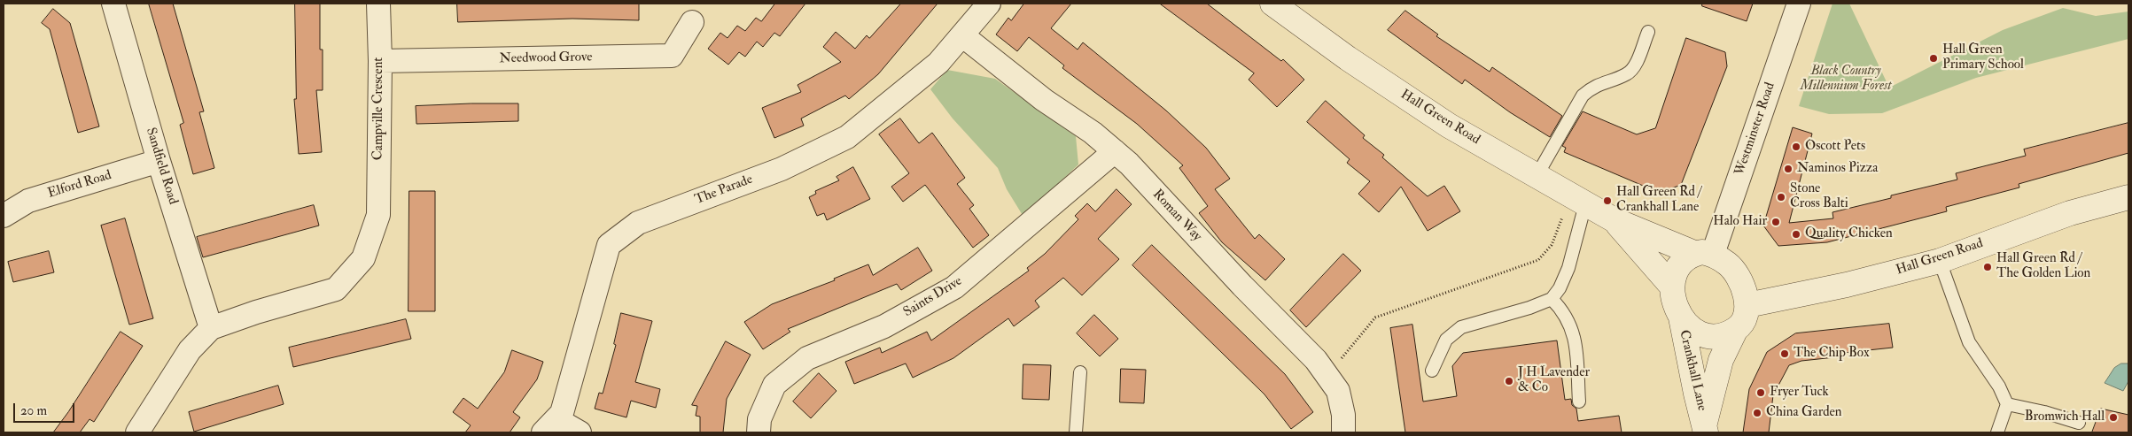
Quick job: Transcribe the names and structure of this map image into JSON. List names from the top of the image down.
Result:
{
  "streets": {
    "street": [
      "Needwood Grove",
      "Campville Crescent",
      "Hall Green Road",
      "Westminster Road",
      "Sandfield Road",
      "Elford Road",
      "The Parade",
      "Roman Way",
      "Saints Drive",
      "Crankhall Lane"
    ]
  },
  "crossings": [
    ["Needwood Grove", "Campville Crescent"],
    ["Campville Crescent", "Sandfield Road"],
    ["Hall Green Road", "Westminster Road"],
    ["Hall Green Road", "Crankhall Lane"],
    ["Westminster Road", "Crankhall Lane"],
    ["Sandfield Road", "Elford Road"],
    ["The Parade", "Roman Way"],
    ["Roman Way", "Saints Drive"]
  ],
  "parks": ["Black Country Millennium Forest"],
  "places": [
    "Hall Green Primary School",
    "Oscott Pets",
    "Naminos Pizza",
    "Stone Cross Balti",
    "Hall Green Rd / Crankhall Lane",
    "Halo Hair",
    "Quality Chicken",
    "Hall Green Rd / The Golden Lion",
    "The Chip Box",
    "J H Lavender & Co",
    "Fryer Tuck",
    "China Garden",
    "Bromwich Hall"
  ],
  "scale_bar": "20 m"
}
